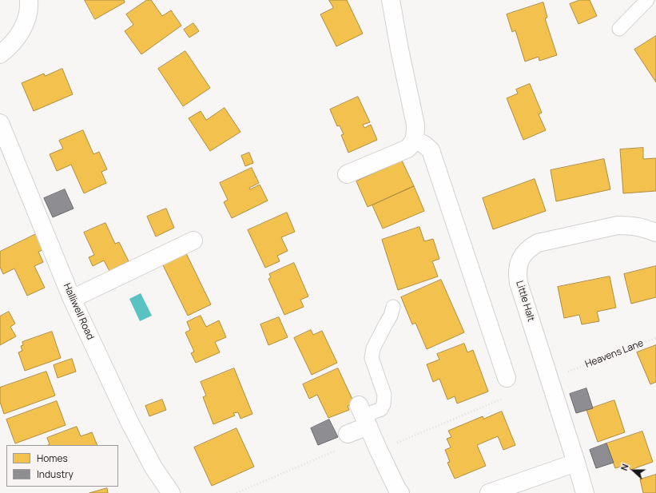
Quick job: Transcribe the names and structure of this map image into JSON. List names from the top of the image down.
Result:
{
  "streets": {
    "street": ["Little Halt", "Halliwell Road"],
    "path": ["Heavens Lane"]
  },
  "legend": ["Homes", "Industry"],
  "north": "left"
}
